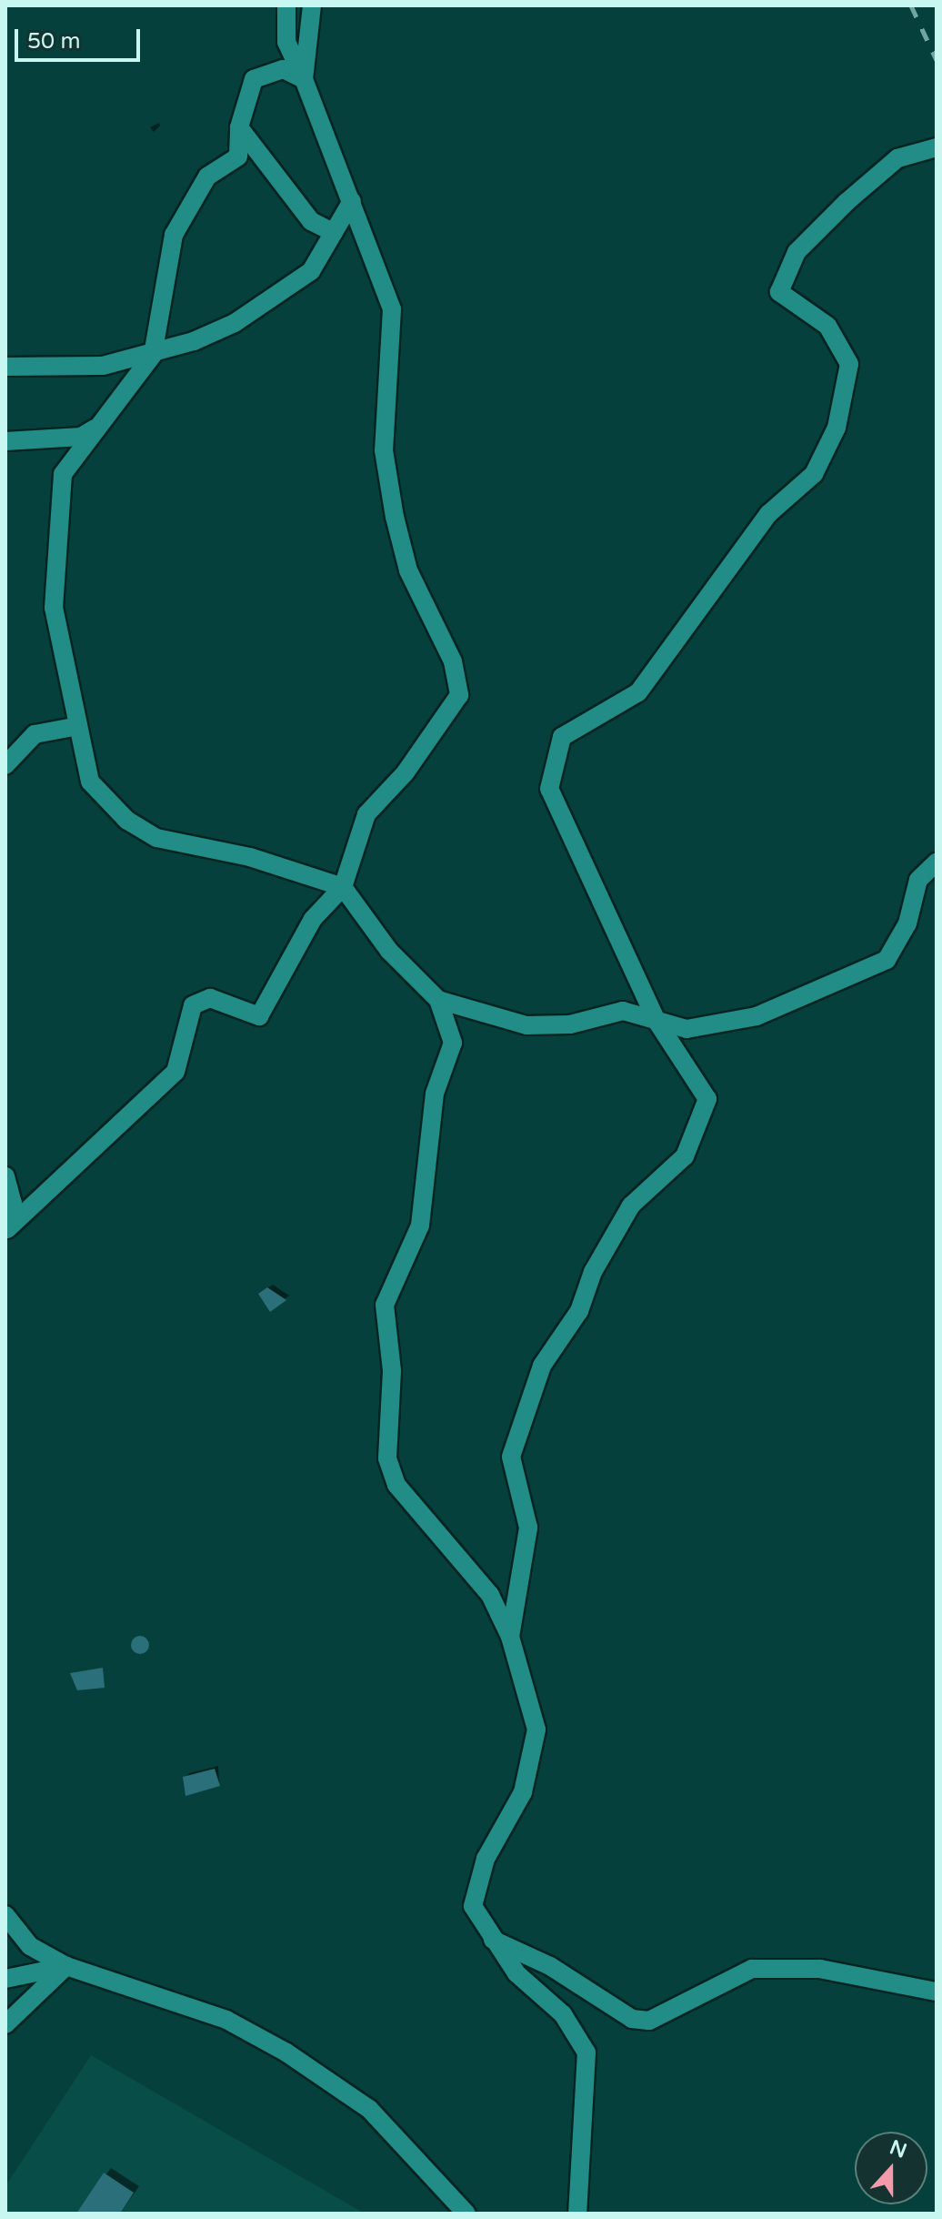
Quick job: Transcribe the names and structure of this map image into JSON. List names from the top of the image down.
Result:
{
  "scale_bar": "50 m",
  "north": "top"
}
